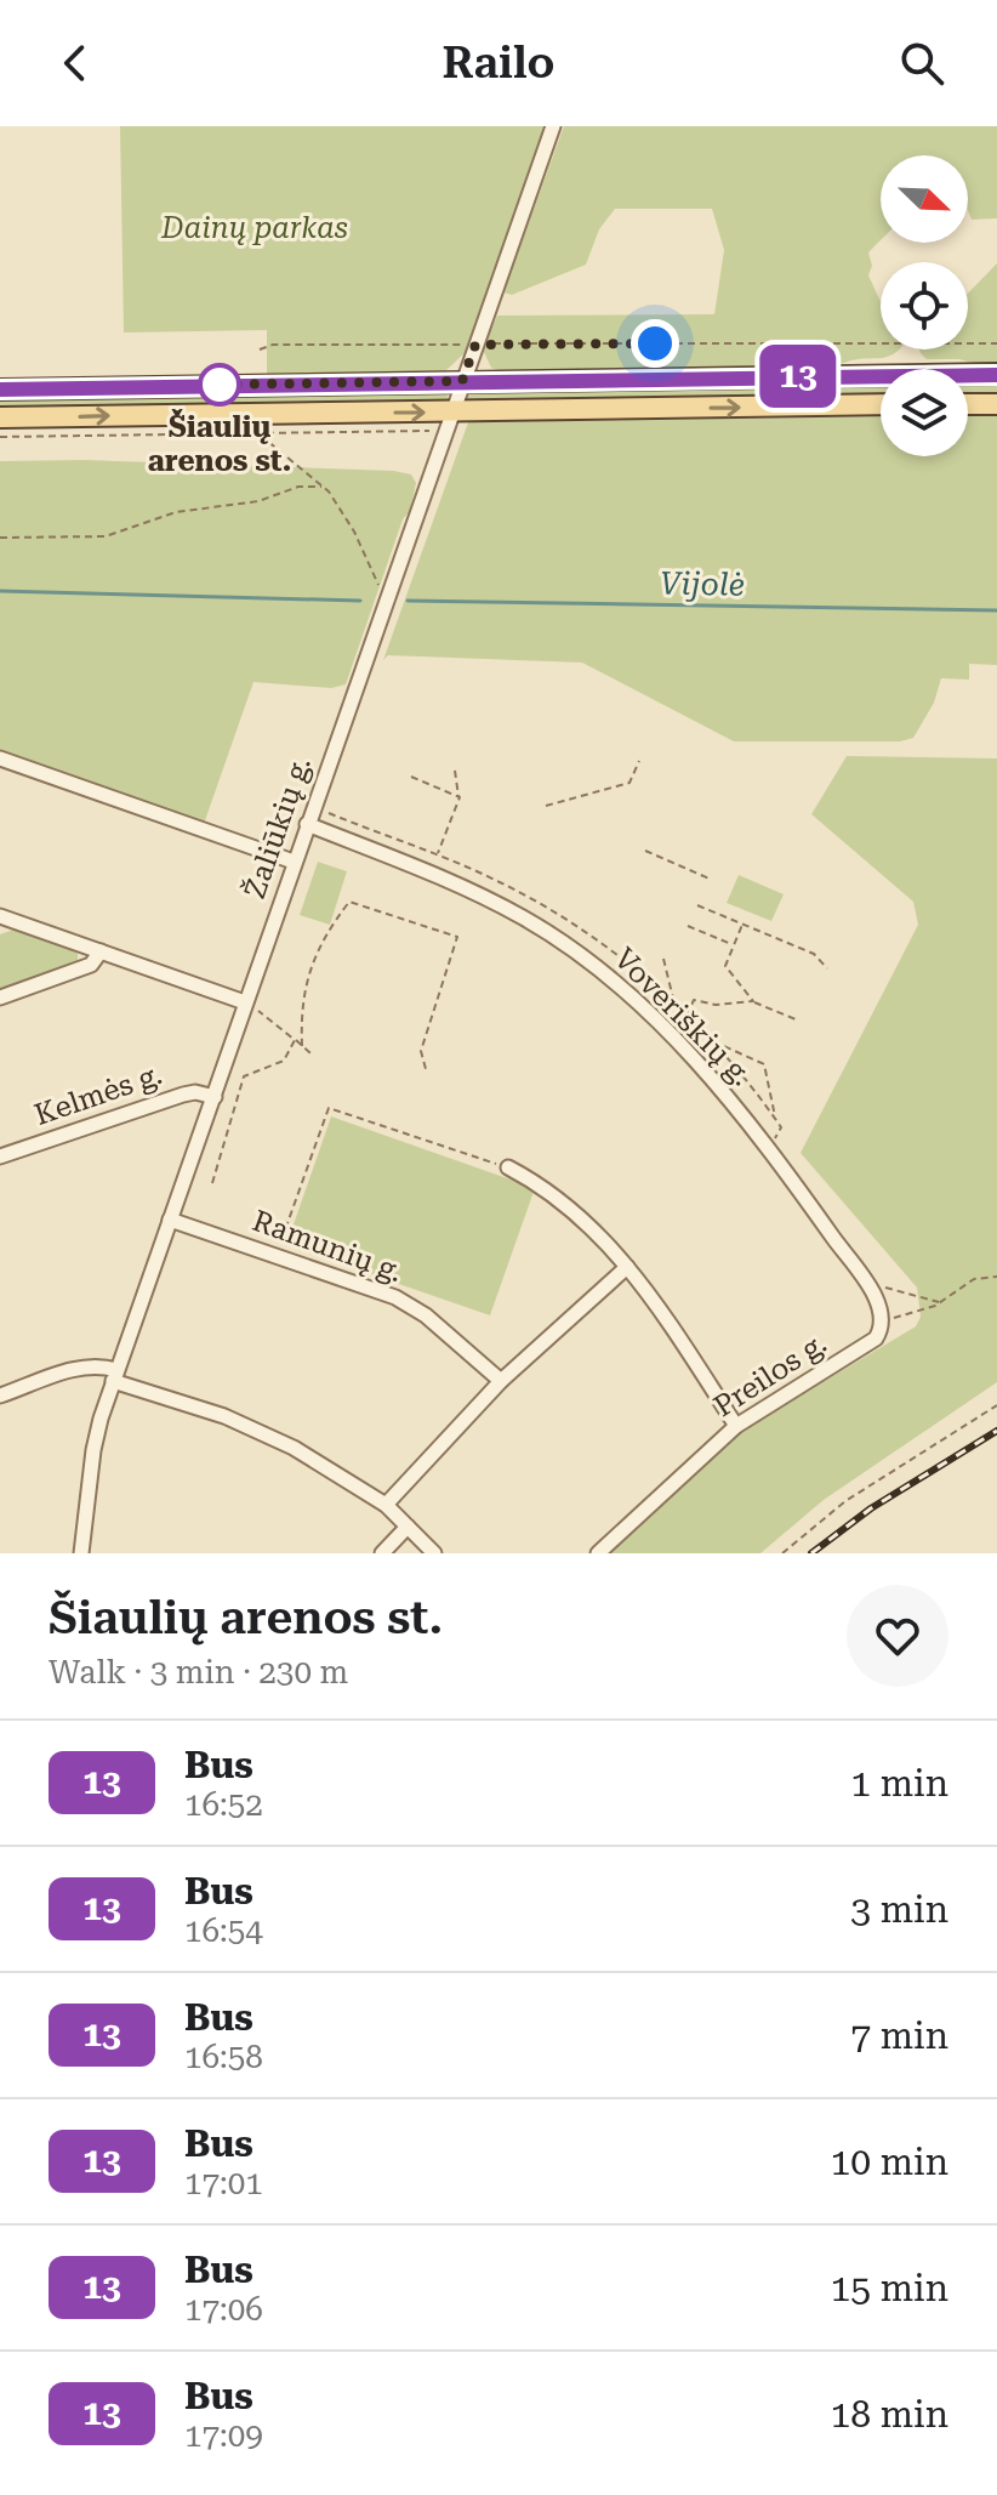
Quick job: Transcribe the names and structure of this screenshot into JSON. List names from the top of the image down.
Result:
{
  "streets": {
    "street": [
      "Žaliūkių g.",
      "Voveriškių g.",
      "Kelmės g.",
      "Ramunių g.",
      "Preilos g."
    ]
  },
  "crossings": [
    ["Žaliūkių g.", "Voveriškių g."],
    ["Žaliūkių g.", "Kelmės g."],
    ["Žaliūkių g.", "Ramunių g."],
    ["Voveriškių g.", "Preilos g."]
  ],
  "water": ["Vijolė"],
  "parks": ["Dainų parkas"],
  "places": ["Šiaulių arenos st."],
  "lines": ["bus line 13"],
  "north": "bottom right",
  "page": {
    "header": "Railo",
    "on_map": "13",
    "heading": ["Šiaulių arenos st.", "Walk · 3 min · 230 m"],
    "list": [
      {
        "mark": "13",
        "name": "Bus",
        "note": "16:52",
        "value": "1 min"
      },
      {
        "mark": "13",
        "name": "Bus",
        "note": "16:54",
        "value": "3 min"
      },
      {
        "mark": "13",
        "name": "Bus",
        "note": "16:58",
        "value": "7 min"
      },
      {
        "mark": "13",
        "name": "Bus",
        "note": "17:01",
        "value": "10 min"
      },
      {
        "mark": "13",
        "name": "Bus",
        "note": "17:06",
        "value": "15 min"
      },
      {
        "mark": "13",
        "name": "Bus",
        "note": "17:09",
        "value": "18 min"
      }
    ]
  }
}
